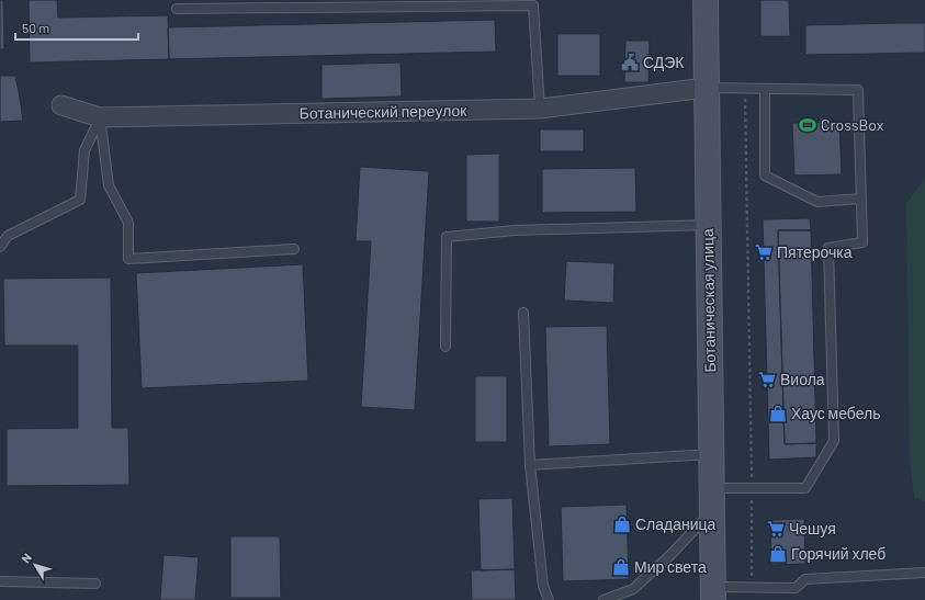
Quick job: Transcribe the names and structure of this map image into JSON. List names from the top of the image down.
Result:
{
  "streets": {
    "street": ["Ботанический переулок", "Ботаническая улица"]
  },
  "crossings": [
    ["Ботанический переулок", "Ботаническая улица"]
  ],
  "places": {
    "public building": ["СДЭК"],
    "sports": ["CrossBox"],
    "supermarket": ["Пятерочка", "Виола", "Чешуя"],
    "shop": [
      "Хаус мебель",
      "Сладаница",
      "Горячий хлеб",
      "Мир света"
    ]
  },
  "scale_bar": "50 m",
  "north": "top left"
}
